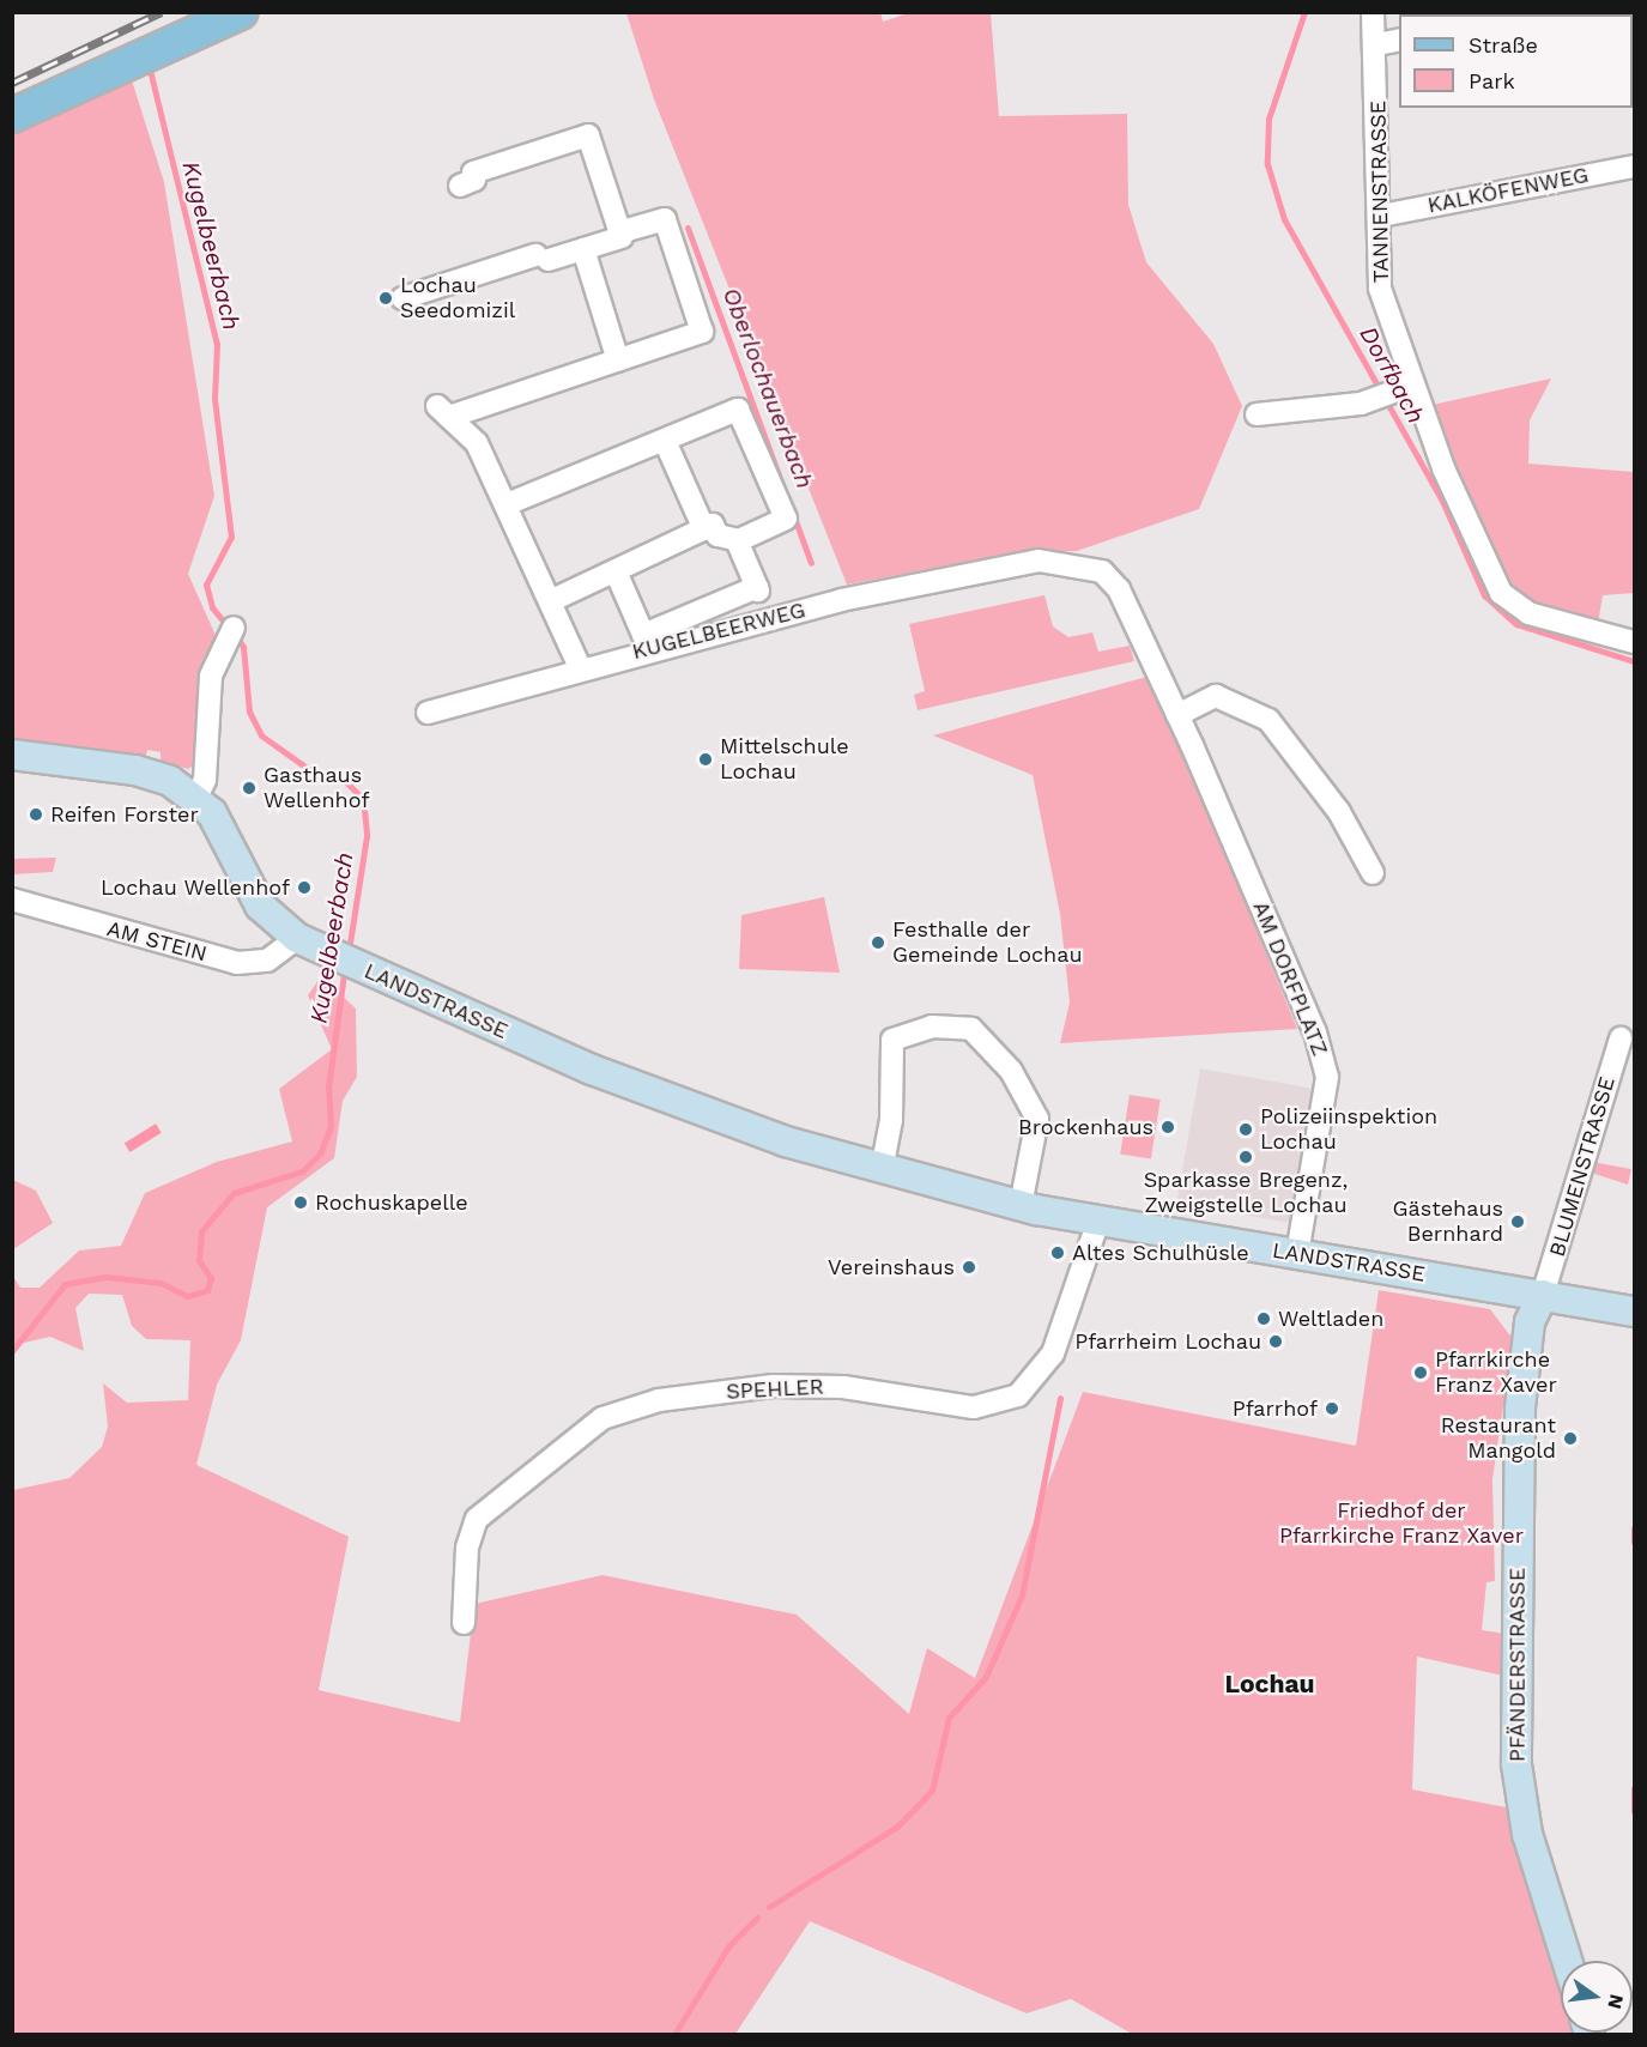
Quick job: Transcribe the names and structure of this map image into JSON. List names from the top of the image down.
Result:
{
  "streets": {
    "main road": ["LANDSTRASSE", "PFÄNDERSTRASSE"],
    "street": [
      "KALKÖFENWEG",
      "TANNENSTRASSE",
      "KUGELBEERWEG",
      "AM STEIN",
      "AM DORFPLATZ",
      "BLUMENSTRASSE",
      "SPEHLER"
    ]
  },
  "crossings": [
    ["KALKÖFENWEG", "TANNENSTRASSE"],
    ["KUGELBEERWEG", "AM DORFPLATZ"],
    ["AM STEIN", "LANDSTRASSE"],
    ["AM DORFPLATZ", "LANDSTRASSE"],
    ["LANDSTRASSE", "BLUMENSTRASSE"],
    ["LANDSTRASSE", "SPEHLER"],
    ["LANDSTRASSE", "PFÄNDERSTRASSE"],
    ["BLUMENSTRASSE", "PFÄNDERSTRASSE"]
  ],
  "districts": ["Lochau"],
  "water": ["Kugelbeerbach", "Dorfbach", "Oberlochauerbach"],
  "parks": ["Friedhof der Pfarrkirche Franz Xaver"],
  "places": [
    "Lochau Seedomizil",
    "Mittelschule Lochau",
    "Gasthaus Wellenhof",
    "Reifen Forster",
    "Lochau Wellenhof",
    "Festhalle der Gemeinde Lochau",
    "Brockenhaus",
    "Polizeiinspektion Lochau",
    "Sparkasse Bregenz, Zweigstelle Lochau",
    "Rochuskapelle",
    "Gästehaus Bernhard",
    "Altes Schulhüsle",
    "Vereinshaus",
    "Weltladen",
    "Pfarrheim Lochau",
    "Pfarrkirche Franz Xaver",
    "Pfarrhof",
    "Restaurant Mangold"
  ],
  "legend": ["Straße", "Park"],
  "north": "right"
}
